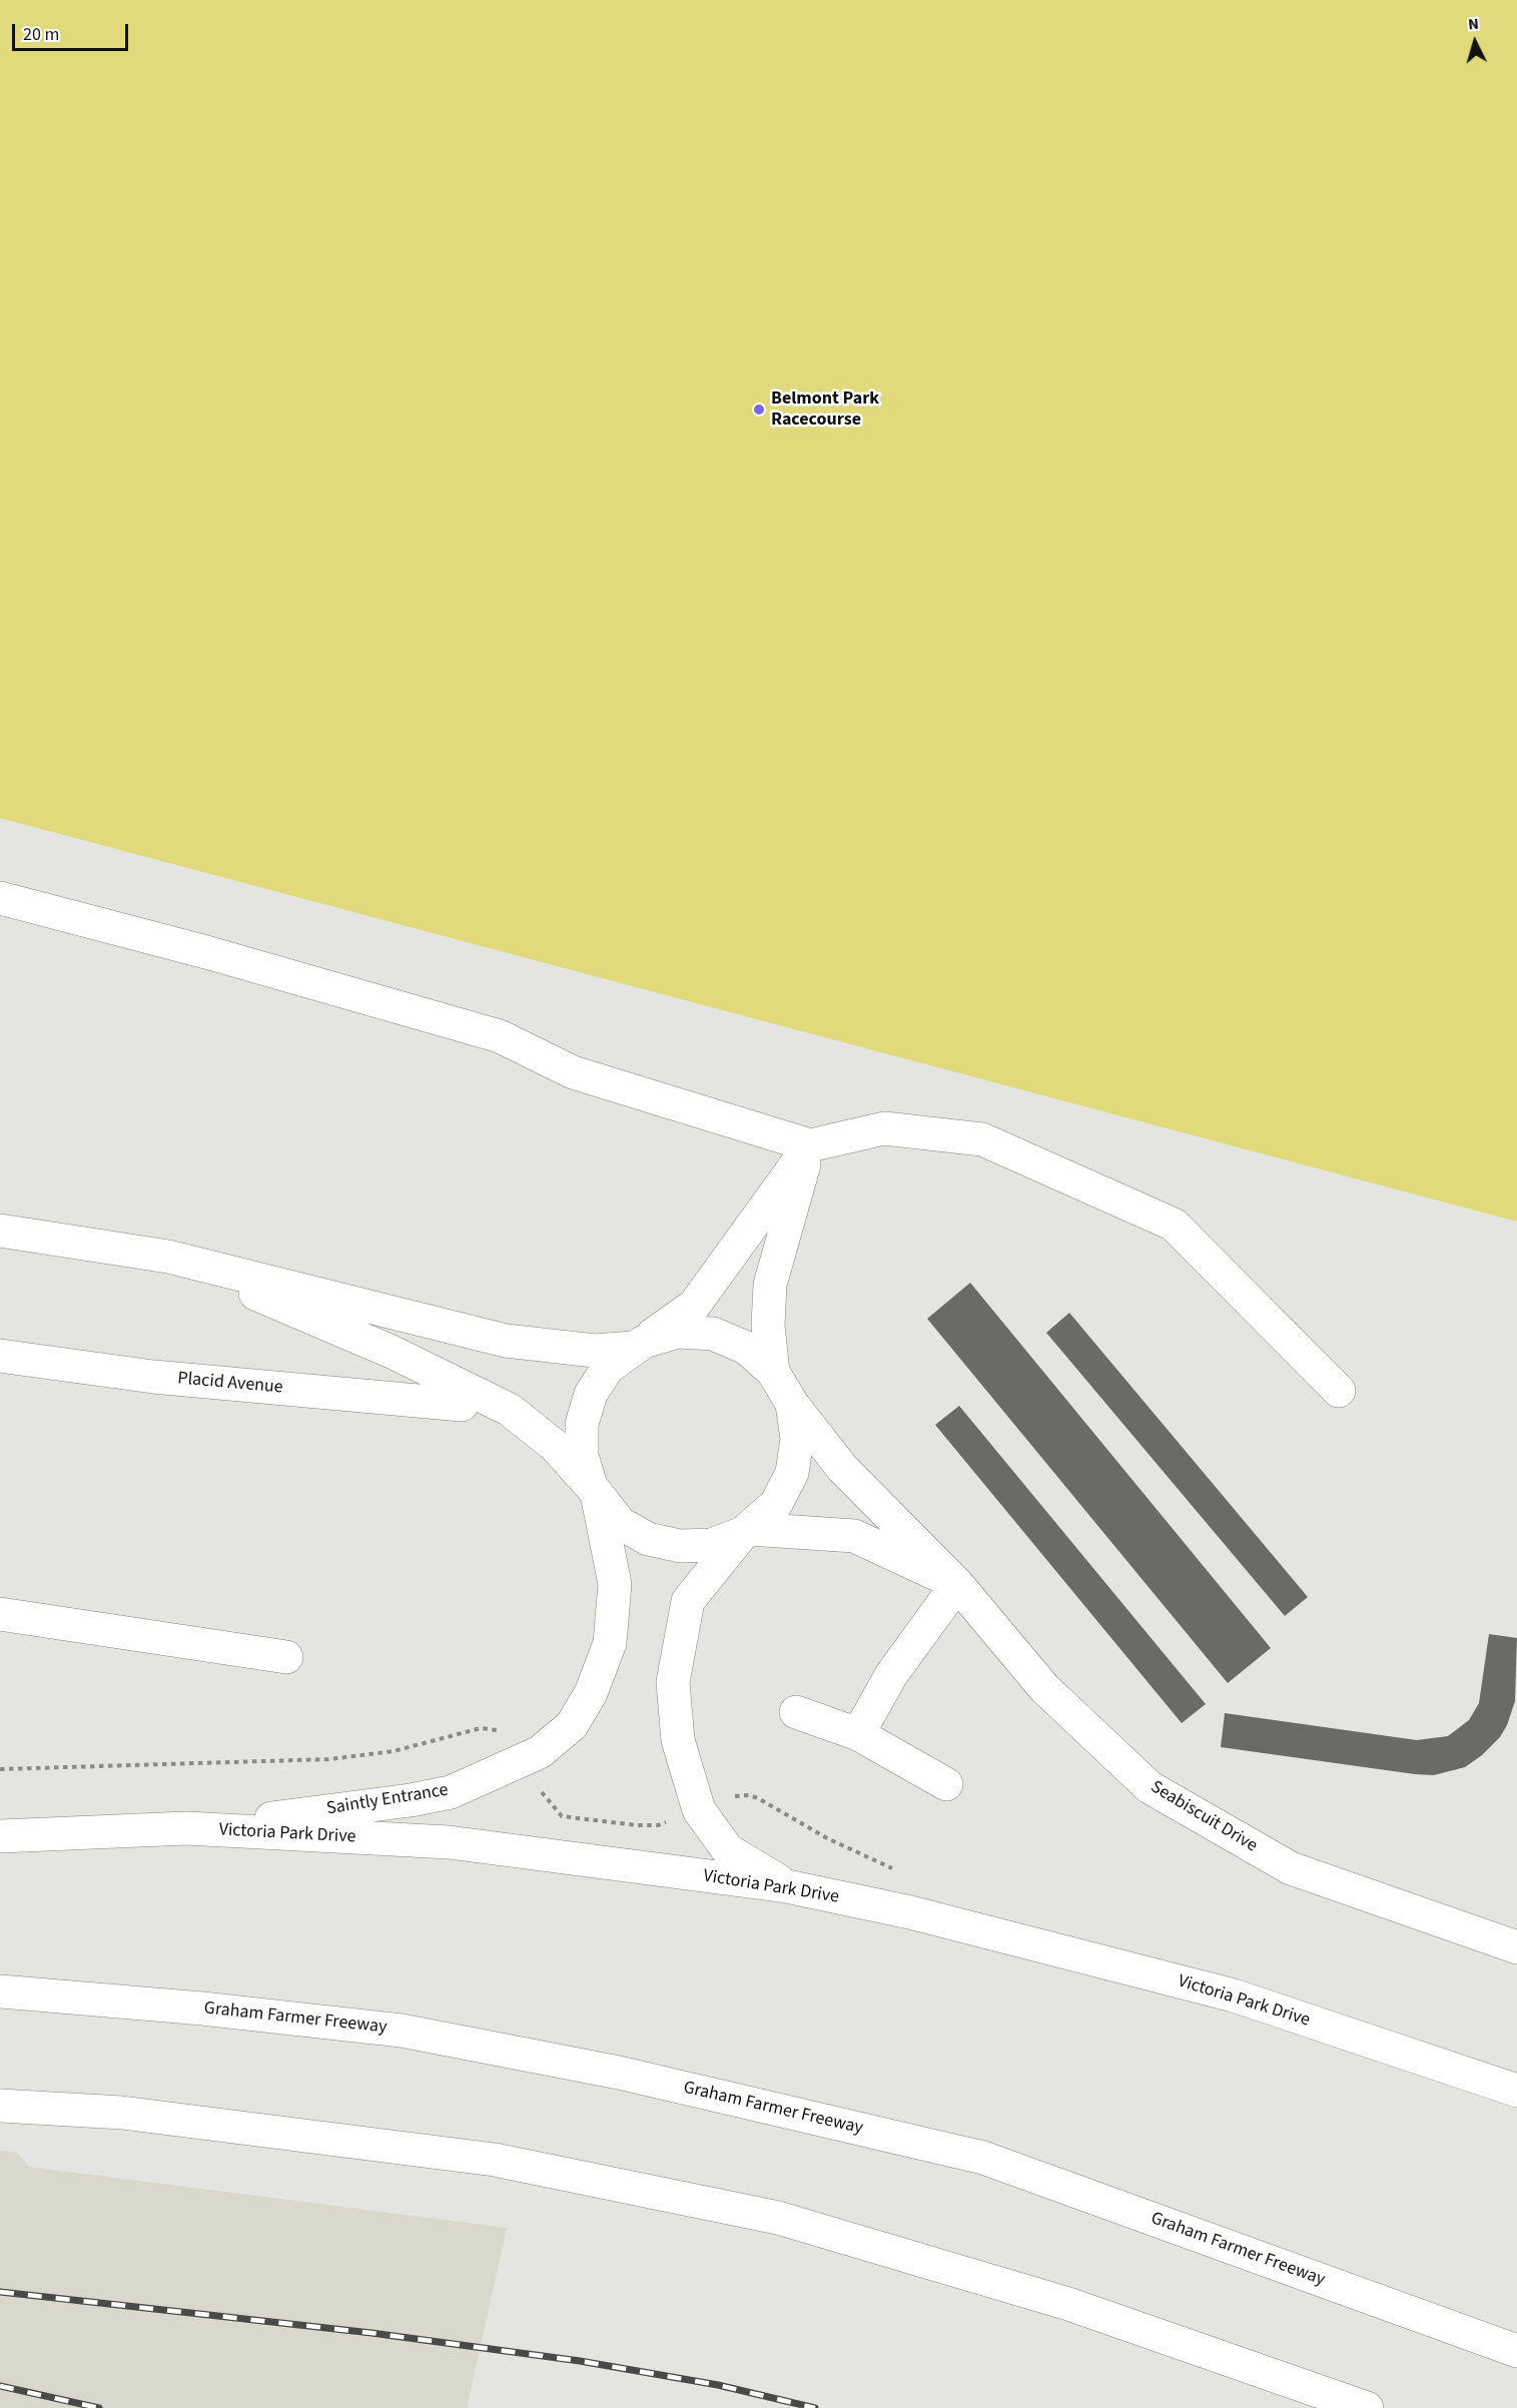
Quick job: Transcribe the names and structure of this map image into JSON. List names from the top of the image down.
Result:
{
  "streets": {
    "main road": [
      "Placid Avenue",
      "Saintly Entrance",
      "Seabiscuit Drive",
      "Victoria Park Drive",
      "Graham Farmer Freeway"
    ]
  },
  "crossings": [
    ["Saintly Entrance", "Victoria Park Drive"]
  ],
  "places": ["Belmont Park Racecourse"],
  "scale_bar": "20 m",
  "north": "top"
}
